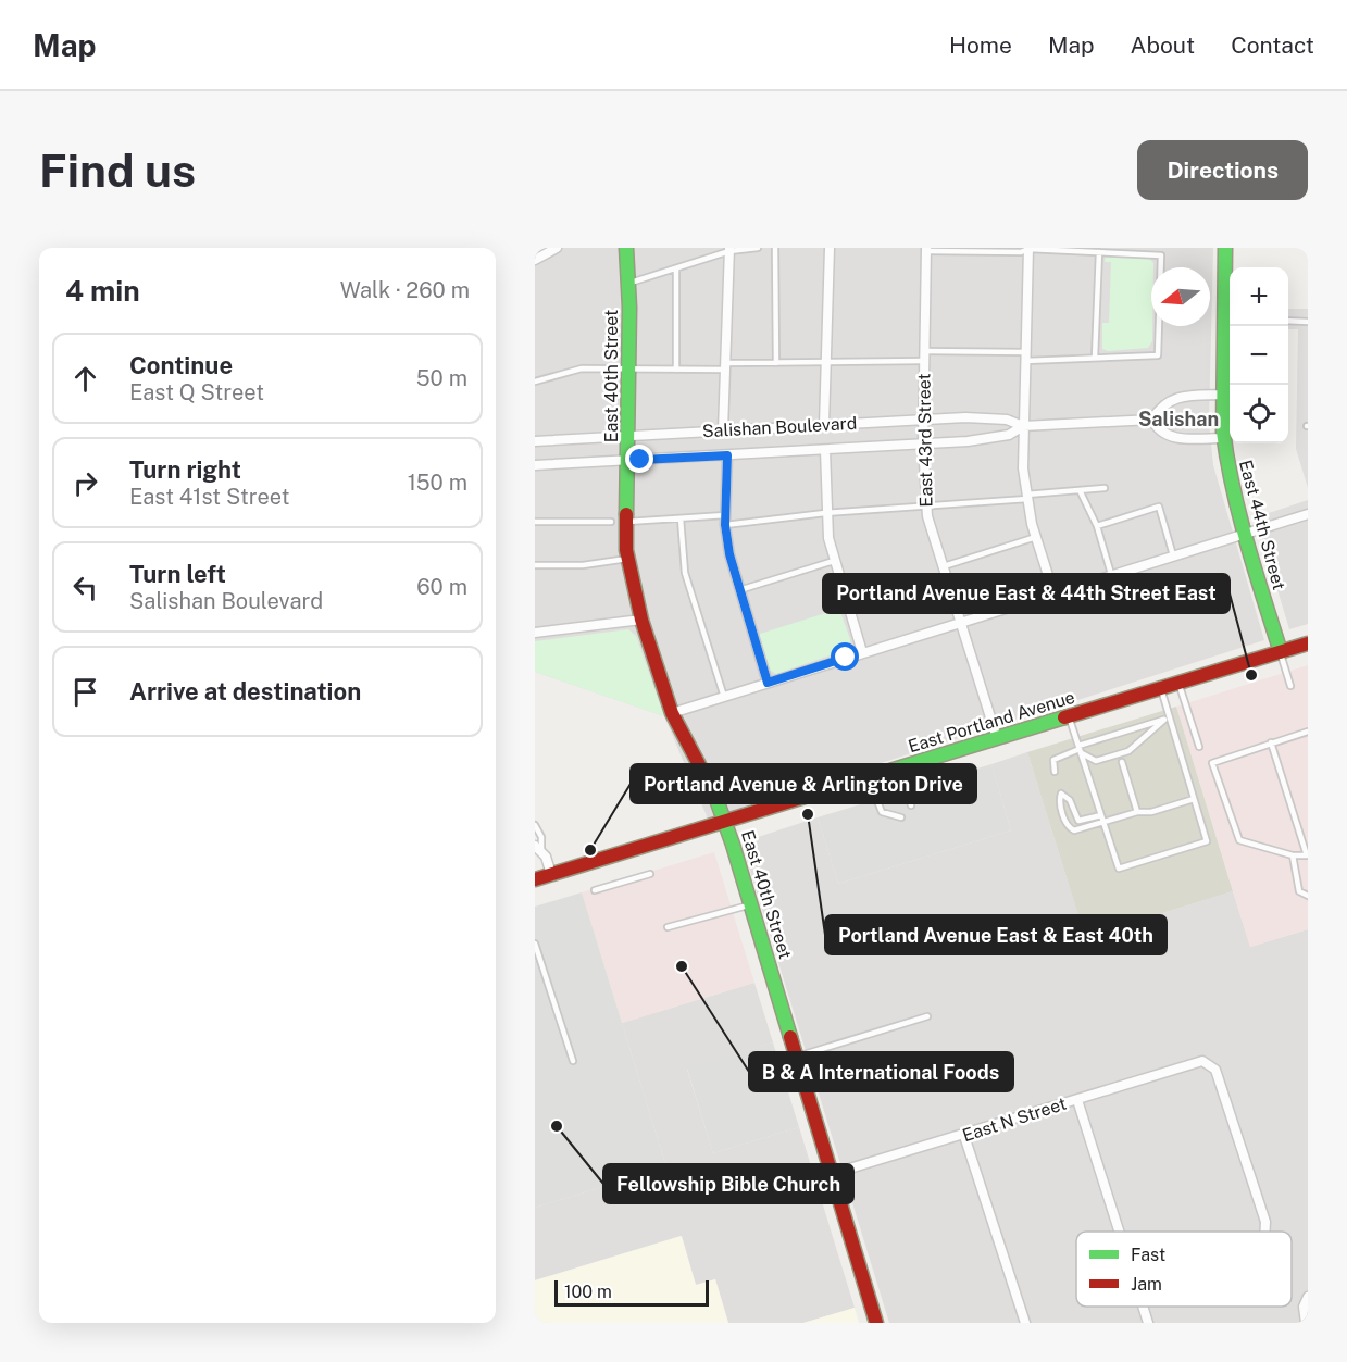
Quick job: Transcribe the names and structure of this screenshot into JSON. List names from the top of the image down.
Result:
{
  "streets": {
    "street": [
      "East 40th Street",
      "Salishan Boulevard",
      "East 43rd Street",
      "East 44th Street",
      "East Portland Avenue",
      "East N Street"
    ]
  },
  "crossings": [
    ["East 40th Street", "Salishan Boulevard"],
    ["East 40th Street", "East Portland Avenue"],
    ["East 40th Street", "East N Street"],
    ["Salishan Boulevard", "East 43rd Street"],
    ["East 43rd Street", "East Portland Avenue"],
    ["East 44th Street", "East Portland Avenue"]
  ],
  "districts": ["Salishan"],
  "places": [
    "Portland Avenue East & 44th Street East",
    "Portland Avenue East & East 40th",
    "Portland Avenue & Arlington Drive",
    "B & A International Foods",
    "Fellowship Bible Church"
  ],
  "legend": ["Fast", "Jam"],
  "scale_bar": "100 m",
  "north": "left",
  "page": {
    "header": "Map",
    "nav": [
      "Home",
      "Map",
      "About",
      "Contact"
    ],
    "buttons": "Directions",
    "title": "Find us",
    "heading": ["4 min", "Walk · 260 m"],
    "map_buttons": ["+", "−"],
    "list": [
      ["Continue", "East Q Street", "50 m"],
      ["Turn right", "East 41st Street", "150 m"],
      ["Turn left", "Salishan Boulevard", "60 m"],
      "Arrive at destination"
    ],
    "scale": "100 m"
  }
}
